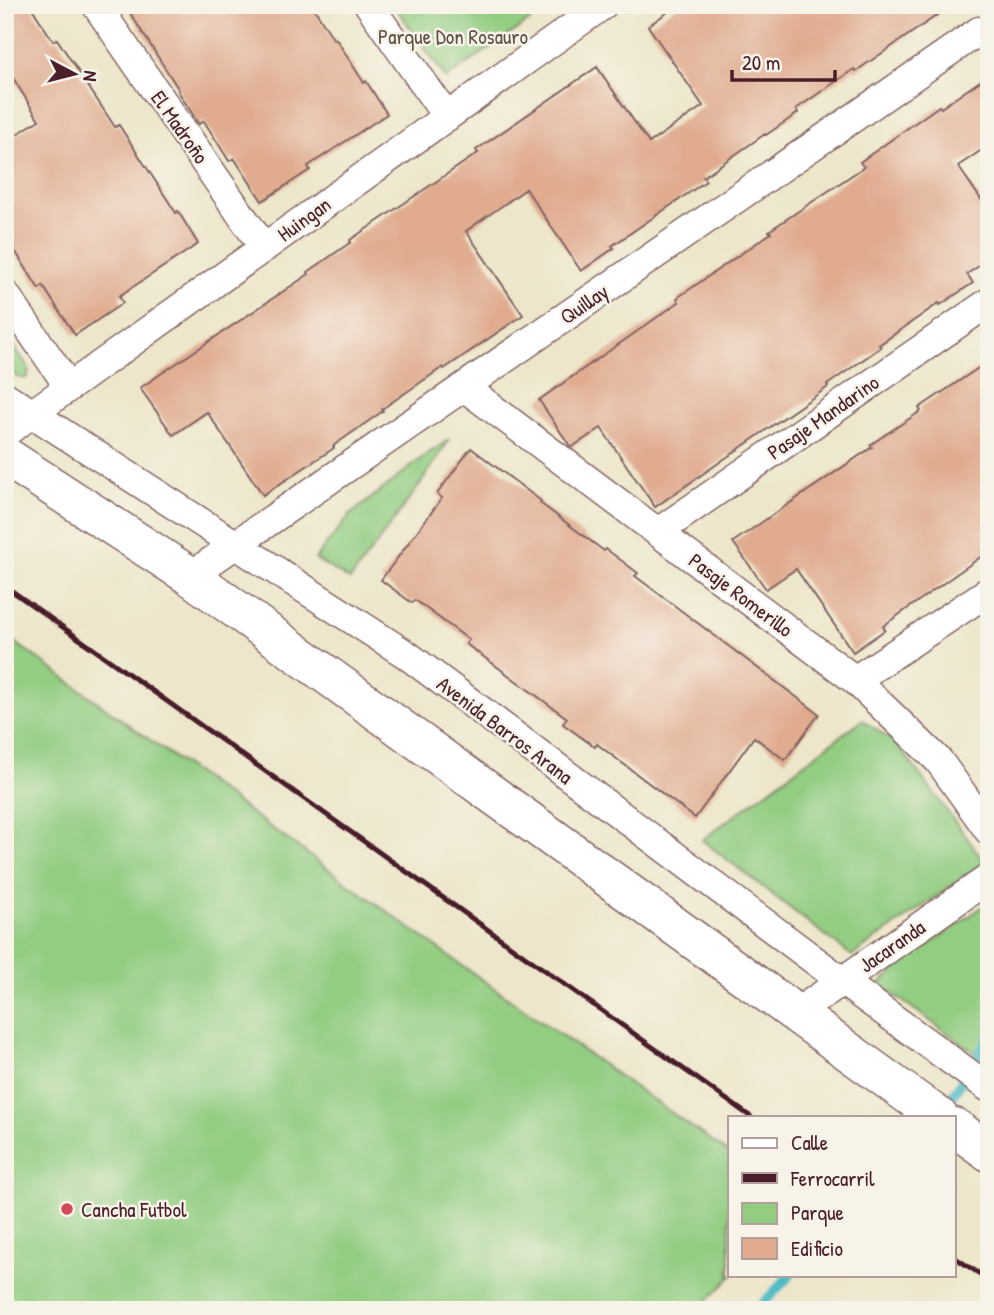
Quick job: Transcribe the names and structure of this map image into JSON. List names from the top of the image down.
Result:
{
  "streets": {
    "street": [
      "El Madroño",
      "Huingan",
      "Quillay",
      "Pasaje Mandarino",
      "Pasaje Romerillo",
      "Avenida Barros Arana",
      "Jacaranda"
    ]
  },
  "crossings": [
    ["El Madroño", "Huingan"],
    ["Huingan", "Avenida Barros Arana"],
    ["Quillay", "Pasaje Romerillo"],
    ["Quillay", "Avenida Barros Arana"],
    ["Pasaje Mandarino", "Pasaje Romerillo"],
    ["Avenida Barros Arana", "Jacaranda"]
  ],
  "parks": ["Parque Don Rosauro"],
  "places": ["Cancha Futbol"],
  "legend": [
    "Calle",
    "Ferrocarril",
    "Parque",
    "Edificio"
  ],
  "scale_bar": "20 m",
  "north": "right"
}
